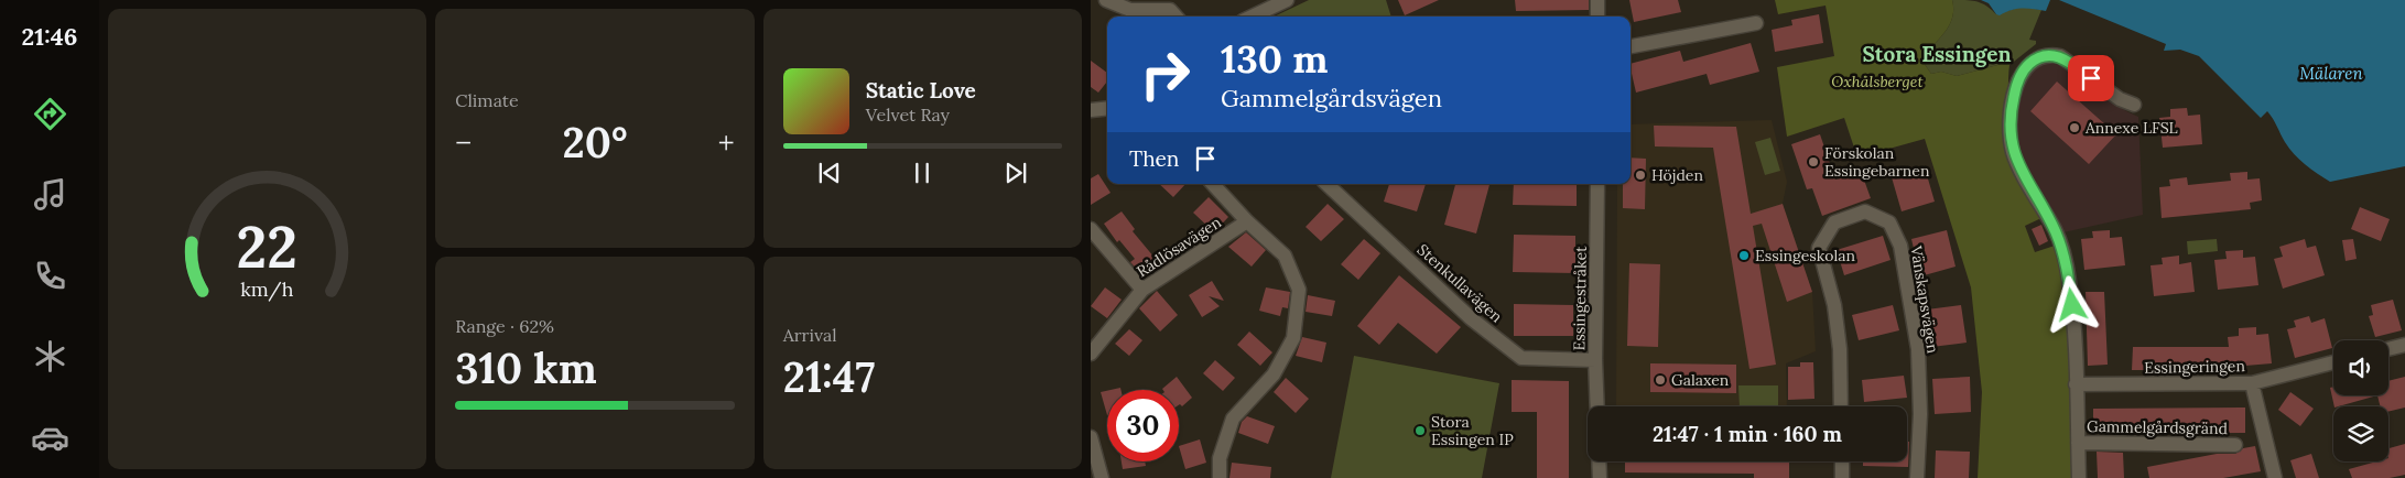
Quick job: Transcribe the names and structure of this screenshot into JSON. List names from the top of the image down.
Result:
{
  "streets": {
    "street": [
      "Rådlösavägen",
      "Stenkullavägen",
      "Essingestråket",
      "Vänskapsvägen",
      "Essingeringen",
      "Gammelgårdsgränd"
    ]
  },
  "crossings": [
    ["Stenkullavägen", "Essingestråket"]
  ],
  "districts": ["Stora Essingen"],
  "water": ["Mälaren"],
  "parks": ["Oxhålsberget"],
  "places": [
    "Annexe LFSL",
    "Förskolan Essingebarnen",
    "Höjden",
    "Essingeskolan",
    "Galaxen",
    "Stora Essingen IP"
  ],
  "page": {
    "tabs": "21:46",
    "tile": [
      "Climate",
      ["Range · 62%", "310 km"],
      ["Arrival", "21:47"]
    ],
    "turn": ["130 m", "Gammelgårdsvägen"],
    "song": ["Static Love", "Velvet Ray"],
    "heat": ["−", "20°", "+"],
    "then": "Then",
    "limit": "30",
    "trip": "21:47 · 1 min · 160 m",
    "gauge": ["22", "km/h"]
  }
}
